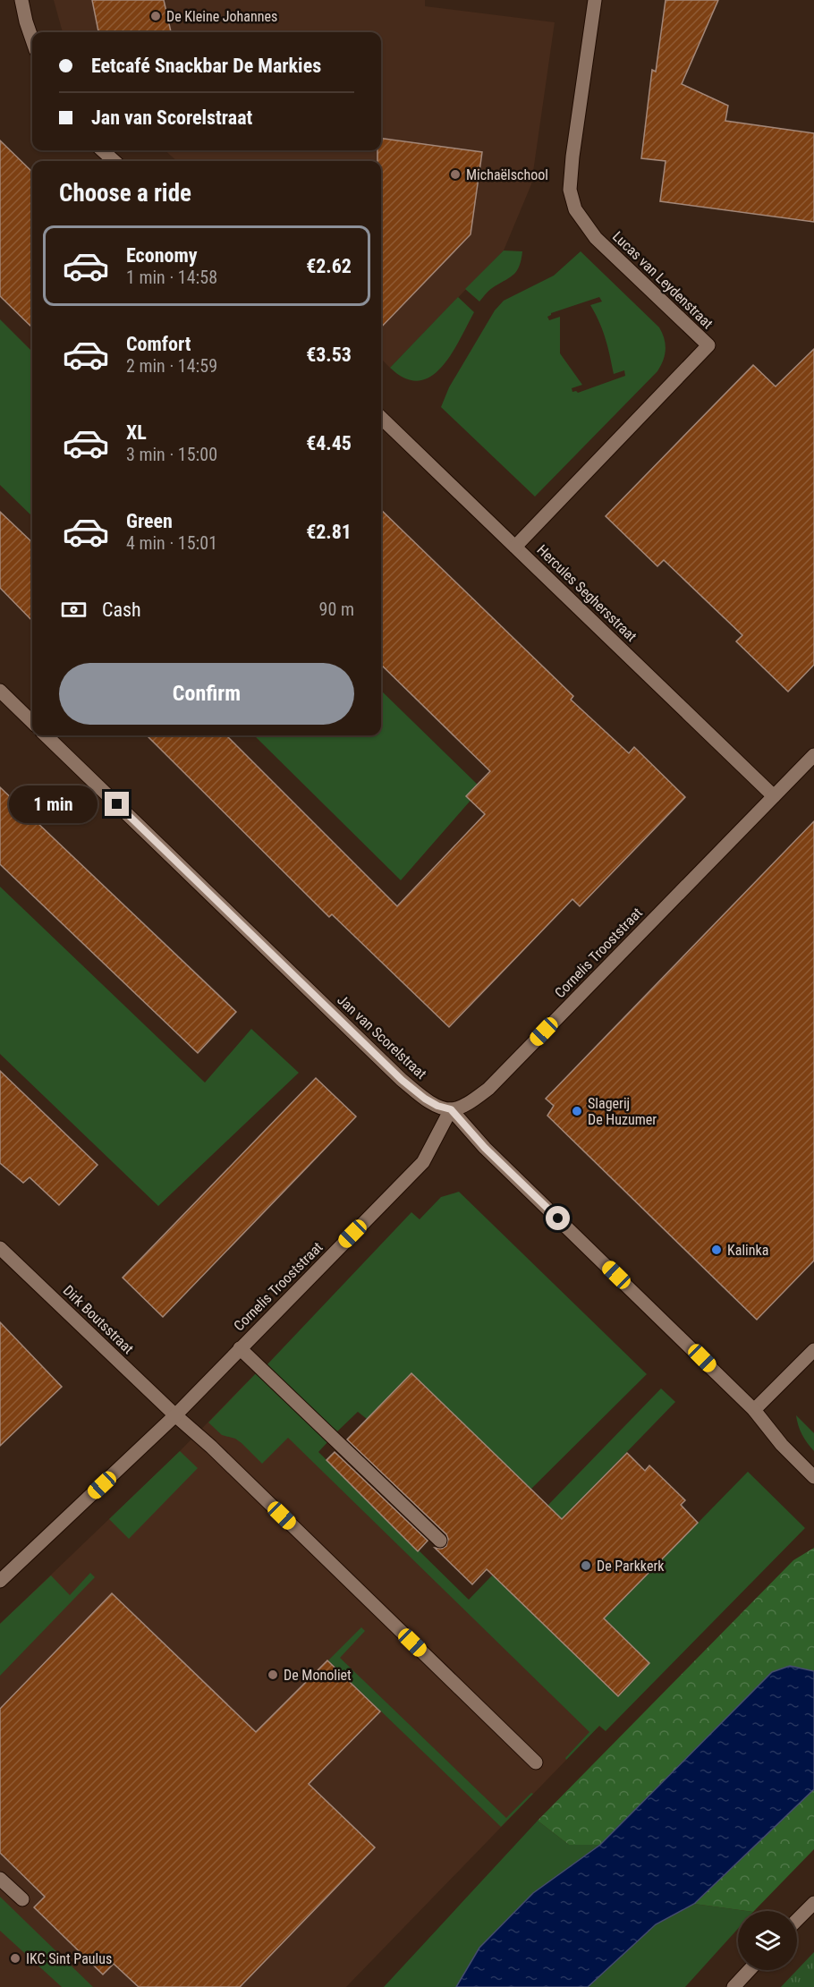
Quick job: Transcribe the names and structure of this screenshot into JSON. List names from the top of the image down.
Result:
{
  "streets": {
    "street": [
      "Lucas van Leydenstraat",
      "Hercules Seghersstraat",
      "Cornelis Trooststraat",
      "Jan van Scorelstraat",
      "Dirk Boutsstraat"
    ]
  },
  "crossings": [
    ["Lucas van Leydenstraat", "Hercules Seghersstraat"],
    ["Hercules Seghersstraat", "Cornelis Trooststraat"],
    ["Cornelis Trooststraat", "Jan van Scorelstraat"],
    ["Cornelis Trooststraat", "Dirk Boutsstraat"]
  ],
  "places": [
    "De Kleine Johannes",
    "Michaëlschool",
    "Slagerij De Huzumer",
    "Kalinka",
    "De Parkkerk",
    "De Monoliet",
    "IKC Sint Paulus"
  ],
  "page": {
    "banner": ["Eetcafé Snackbar De Markies", "Jan van Scorelstraat"],
    "heading": "Choose a ride",
    "list": [
      {
        "name": "Economy",
        "note": "1 min · 14:58",
        "value": "€2.62"
      },
      {
        "name": "Comfort",
        "note": "2 min · 14:59",
        "value": "€3.53"
      },
      {
        "name": "XL",
        "note": "3 min · 15:00",
        "value": "€4.45"
      },
      {
        "name": "Green",
        "note": "4 min · 15:01",
        "value": "€2.81"
      }
    ],
    "pay": ["Cash", "90 m"],
    "buttons": "Confirm",
    "bubble": "1 min"
  }
}
